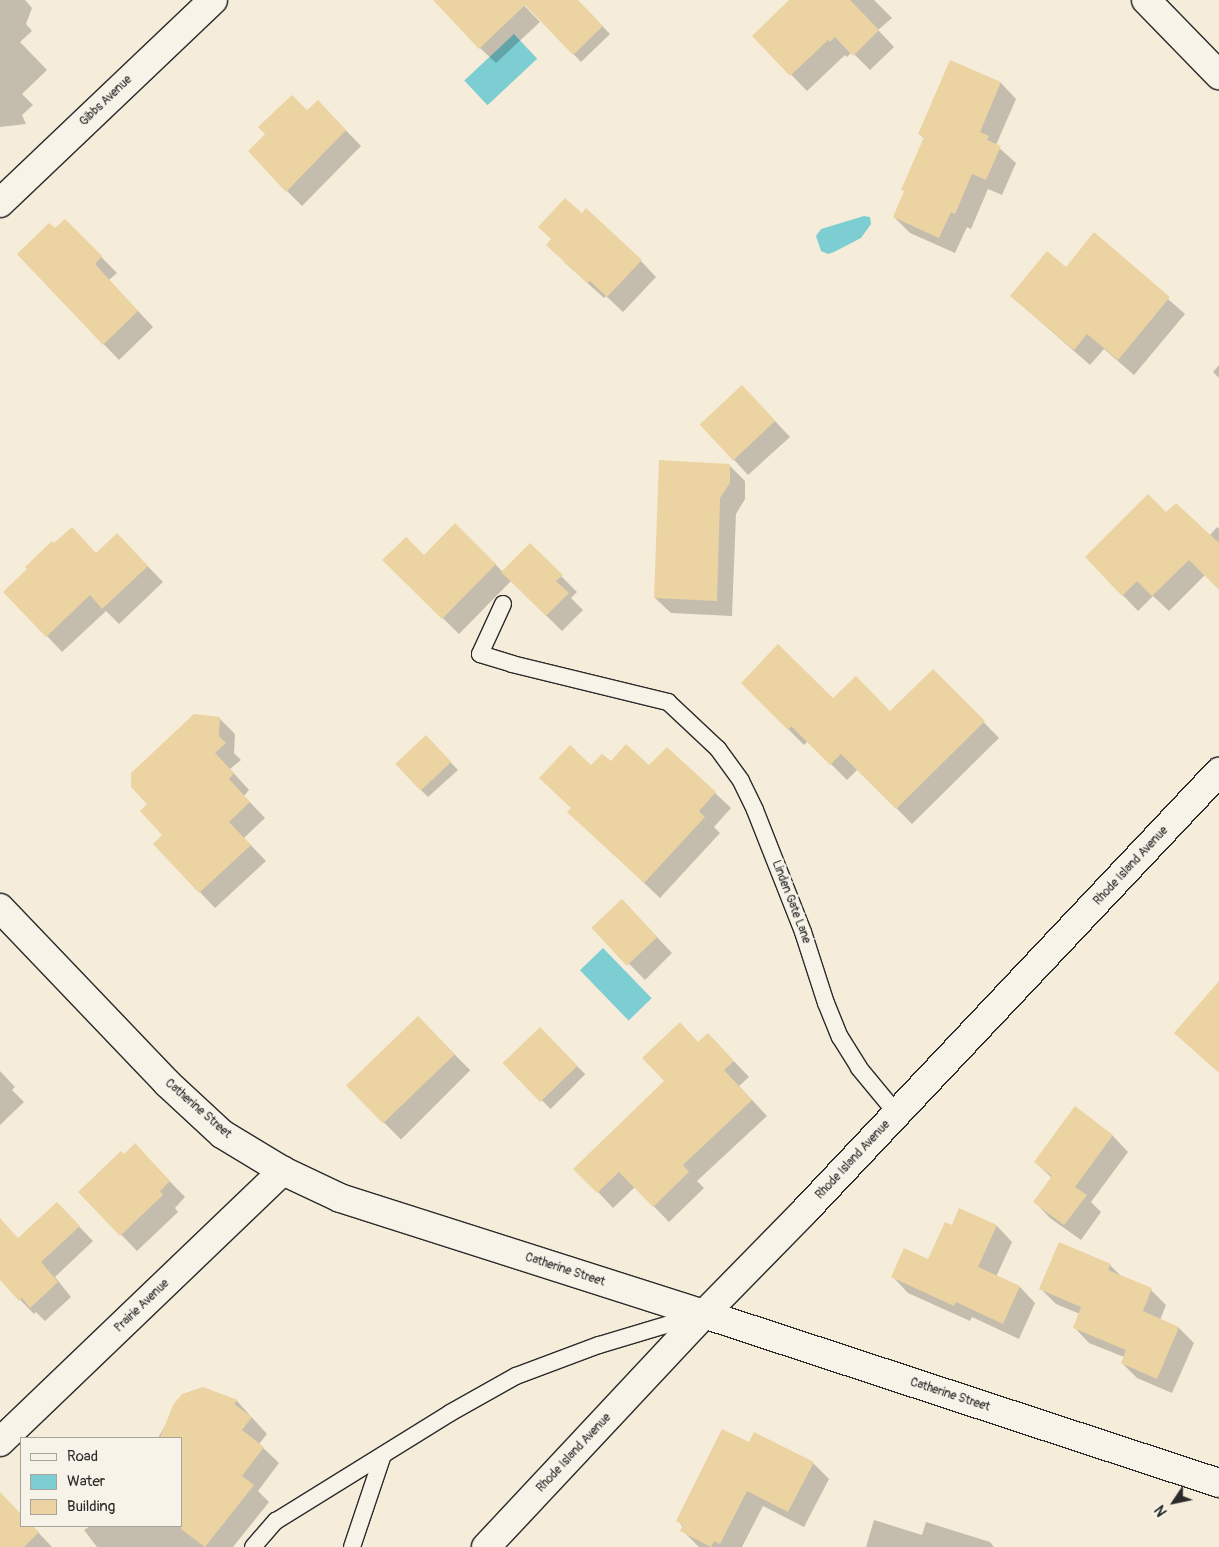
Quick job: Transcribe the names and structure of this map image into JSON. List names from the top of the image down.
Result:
{
  "streets": {
    "street": [
      "Gibbs Avenue",
      "Rhode Island Avenue",
      "Catherine Street",
      "Prairie Avenue"
    ],
    "lane": ["Linden Gate Lane"]
  },
  "crossings": [
    ["Rhode Island Avenue", "Linden Gate Lane"],
    ["Rhode Island Avenue", "Catherine Street"],
    ["Catherine Street", "Prairie Avenue"]
  ],
  "legend": ["Road", "Water", "Building"],
  "north": "bottom left"
}
